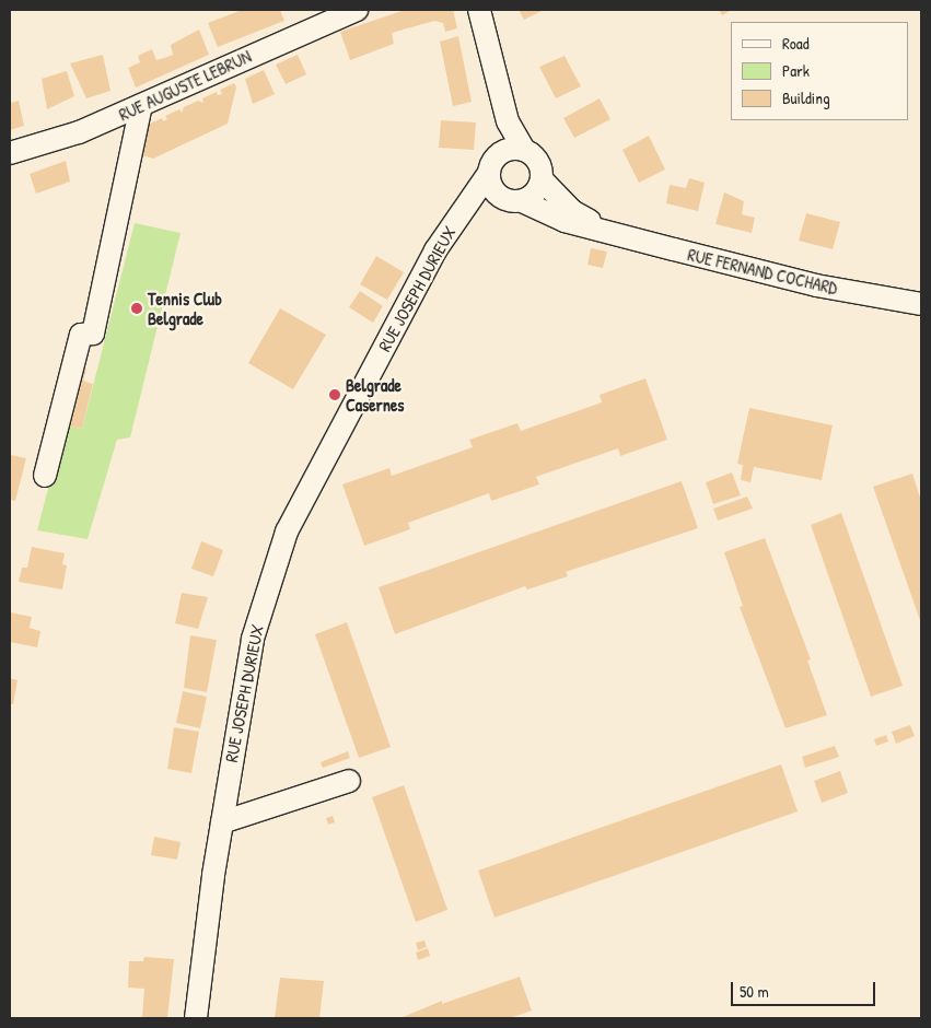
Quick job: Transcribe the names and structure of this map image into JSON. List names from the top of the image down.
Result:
{
  "streets": {
    "street": ["RUE AUGUSTE LEBRUN", "RUE FERNAND COCHARD", "RUE JOSEPH DURIEUX"]
  },
  "crossings": [
    ["RUE FERNAND COCHARD", "RUE JOSEPH DURIEUX"]
  ],
  "places": ["Tennis Club Belgrade", "Belgrade Casernes"],
  "legend": ["Road", "Park", "Building"],
  "scale_bar": "50 m"
}
